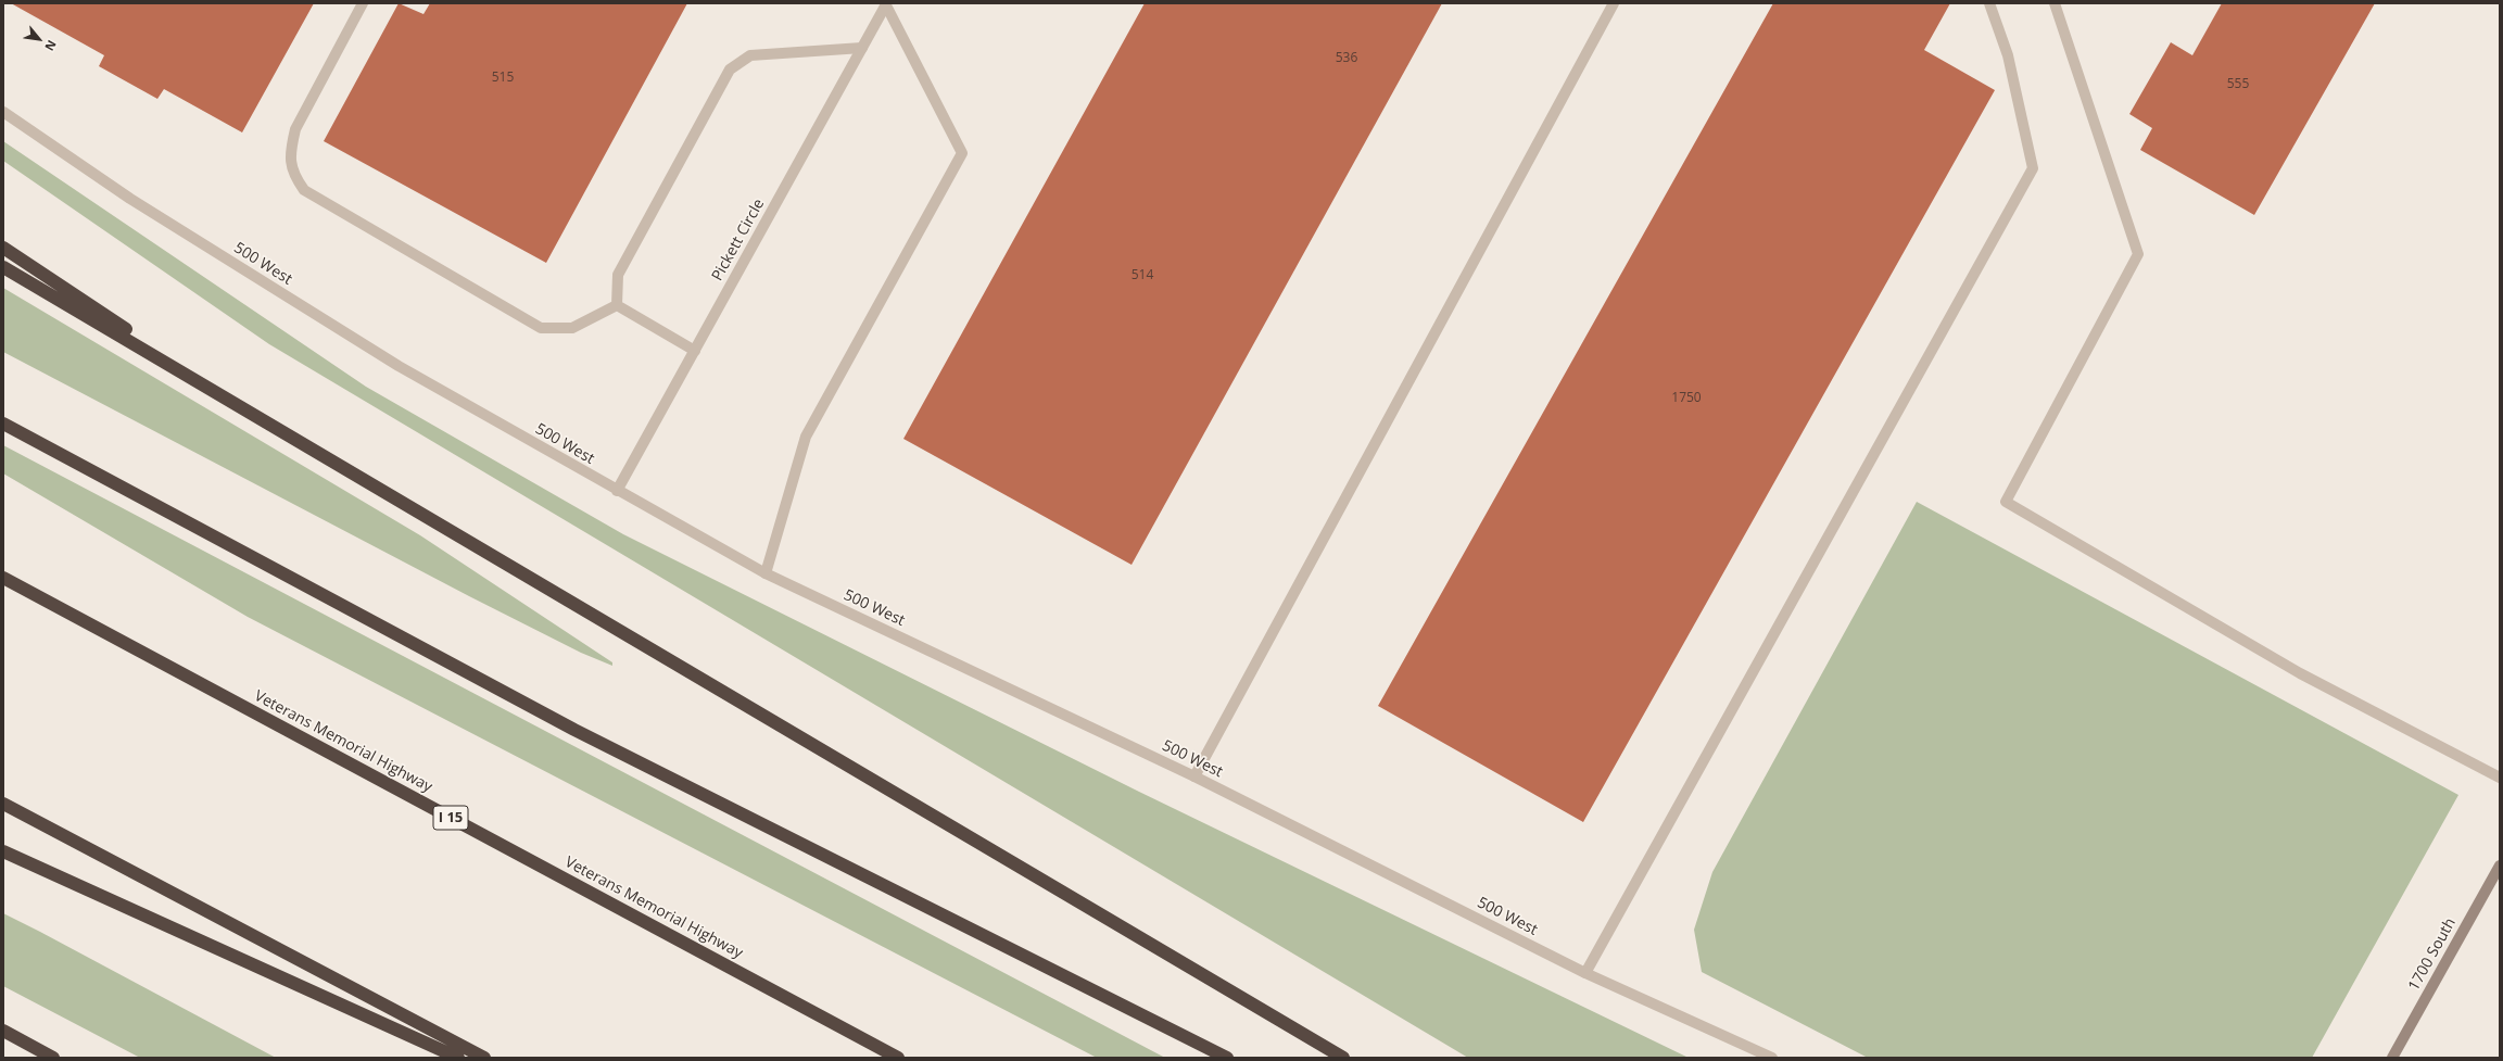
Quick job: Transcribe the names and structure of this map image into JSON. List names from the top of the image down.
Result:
{
  "streets": {
    "highway": ["Veterans Memorial Highway", "I 15"],
    "street": ["Pickett Circle", "500 West", "1700 South"]
  },
  "crossings": [
    ["Pickett Circle", "500 West"]
  ],
  "house_numbers": [
    "536",
    "515",
    "555",
    "514",
    "1750"
  ],
  "north": "bottom right"
}
